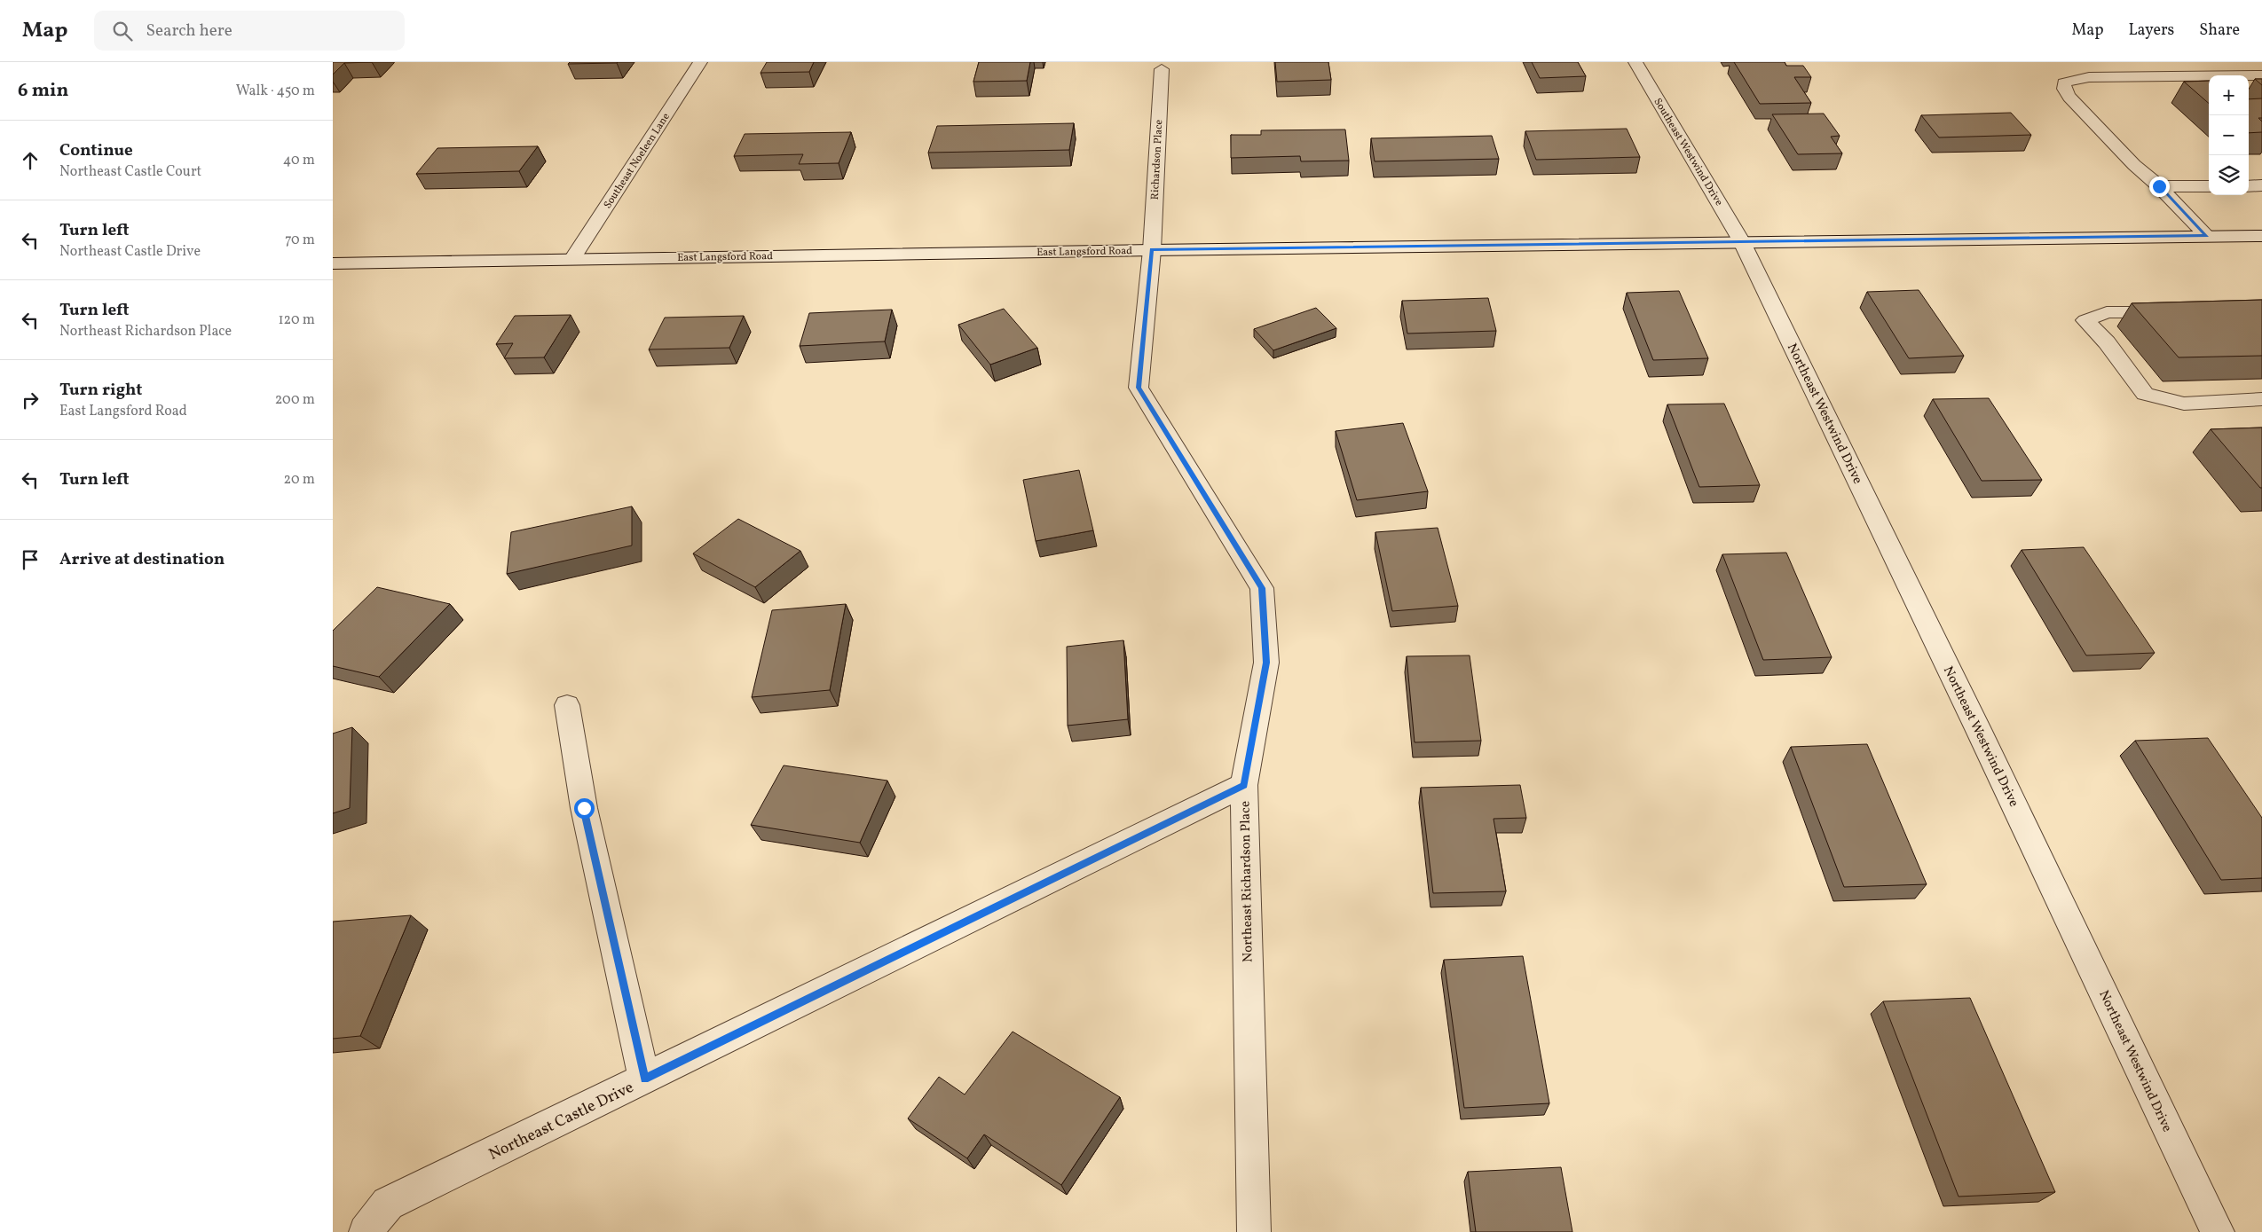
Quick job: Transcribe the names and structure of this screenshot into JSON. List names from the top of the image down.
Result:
{
  "streets": {
    "street": [
      "Southeast Westwind Drive",
      "Richardson Place",
      "Southeast Noeleen Lane",
      "East Langsford Road",
      "Northeast Westwind Drive",
      "Northeast Richardson Place",
      "Northeast Castle Drive"
    ]
  },
  "crossings": [
    ["Southeast Westwind Drive", "East Langsford Road"],
    ["Southeast Westwind Drive", "Northeast Westwind Drive"],
    ["Richardson Place", "East Langsford Road"],
    ["Richardson Place", "Northeast Richardson Place"],
    ["Southeast Noeleen Lane", "East Langsford Road"],
    ["East Langsford Road", "Northeast Westwind Drive"],
    ["East Langsford Road", "Northeast Richardson Place"],
    ["Northeast Richardson Place", "Northeast Castle Drive"]
  ],
  "page": {
    "header": "Map",
    "search": "Search here",
    "nav": ["Map", "Layers", "Share"],
    "heading": ["6 min", "Walk · 450 m"],
    "map_buttons": ["+", "−"],
    "list": [
      ["Continue", "Northeast Castle Court", "40 m"],
      ["Turn left", "Northeast Castle Drive", "70 m"],
      ["Turn left", "Northeast Richardson Place", "120 m"],
      ["Turn right", "East Langsford Road", "200 m"],
      ["Turn left", "20 m"],
      "Arrive at destination"
    ]
  }
}
